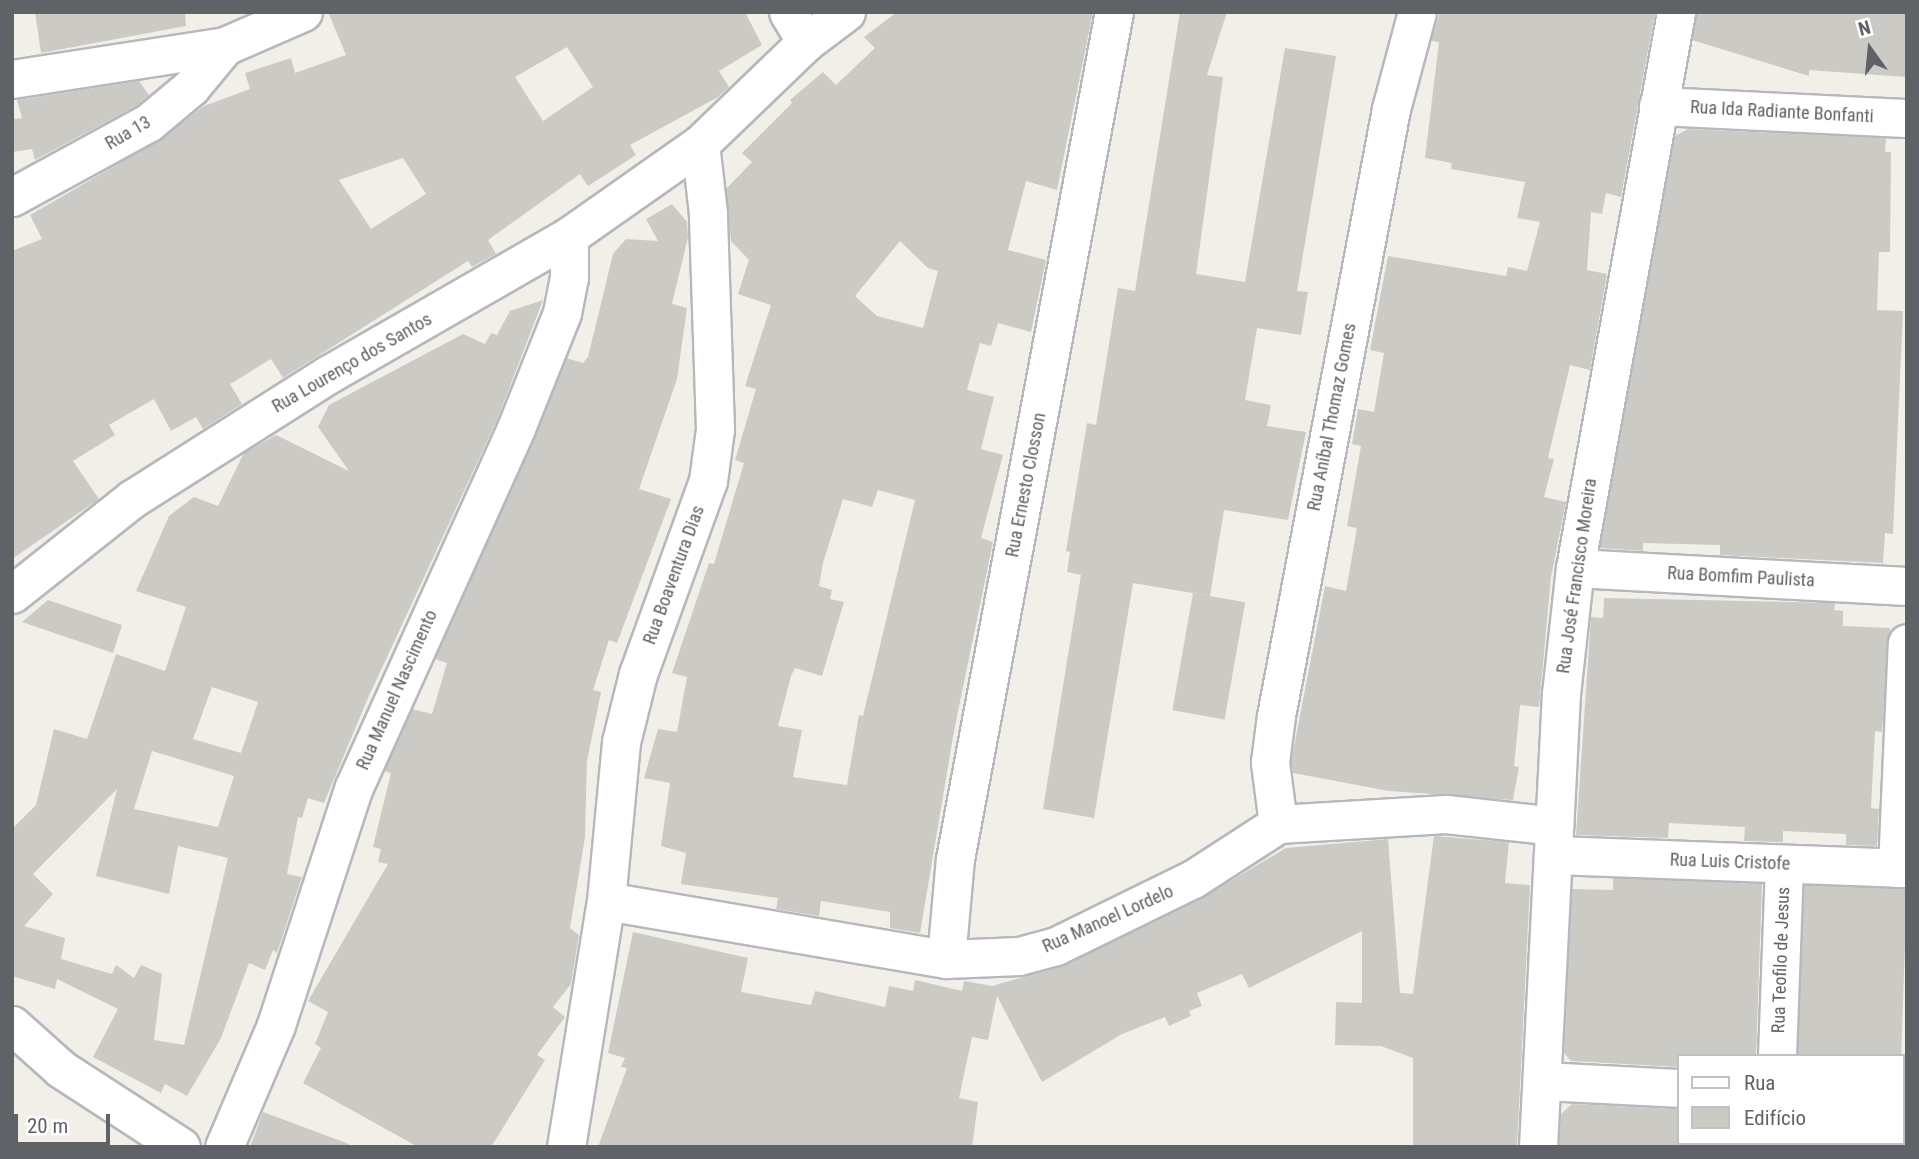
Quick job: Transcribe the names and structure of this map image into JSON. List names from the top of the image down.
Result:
{
  "streets": {
    "street": [
      "Rua Ida Radiante Bonfanti",
      "Rua 13",
      "Rua Lourenço dos Santos",
      "Rua Aníbal Thomaz Gomes",
      "Rua Ernesto Closson",
      "Rua Boaventura Dias",
      "Rua José Francisco Moreira",
      "Rua Bomfim Paulista",
      "Rua Manuel Nascimento",
      "Rua Luis Cristofe",
      "Rua Manoel Lordelo",
      "Rua Teofilo de Jesus"
    ]
  },
  "crossings": [
    ["Rua Ida Radiante Bonfanti", "Rua José Francisco Moreira"],
    ["Rua Lourenço dos Santos", "Rua Boaventura Dias"],
    ["Rua Lourenço dos Santos", "Rua Manuel Nascimento"],
    ["Rua Aníbal Thomaz Gomes", "Rua Manoel Lordelo"],
    ["Rua Ernesto Closson", "Rua Manoel Lordelo"],
    ["Rua Boaventura Dias", "Rua Manoel Lordelo"],
    ["Rua José Francisco Moreira", "Rua Bomfim Paulista"],
    ["Rua José Francisco Moreira", "Rua Luis Cristofe"],
    ["Rua José Francisco Moreira", "Rua Manoel Lordelo"],
    ["Rua Luis Cristofe", "Rua Manoel Lordelo"],
    ["Rua Luis Cristofe", "Rua Teofilo de Jesus"]
  ],
  "legend": ["Rua", "Edifício"],
  "scale_bar": "20 m",
  "north": "top"
}
